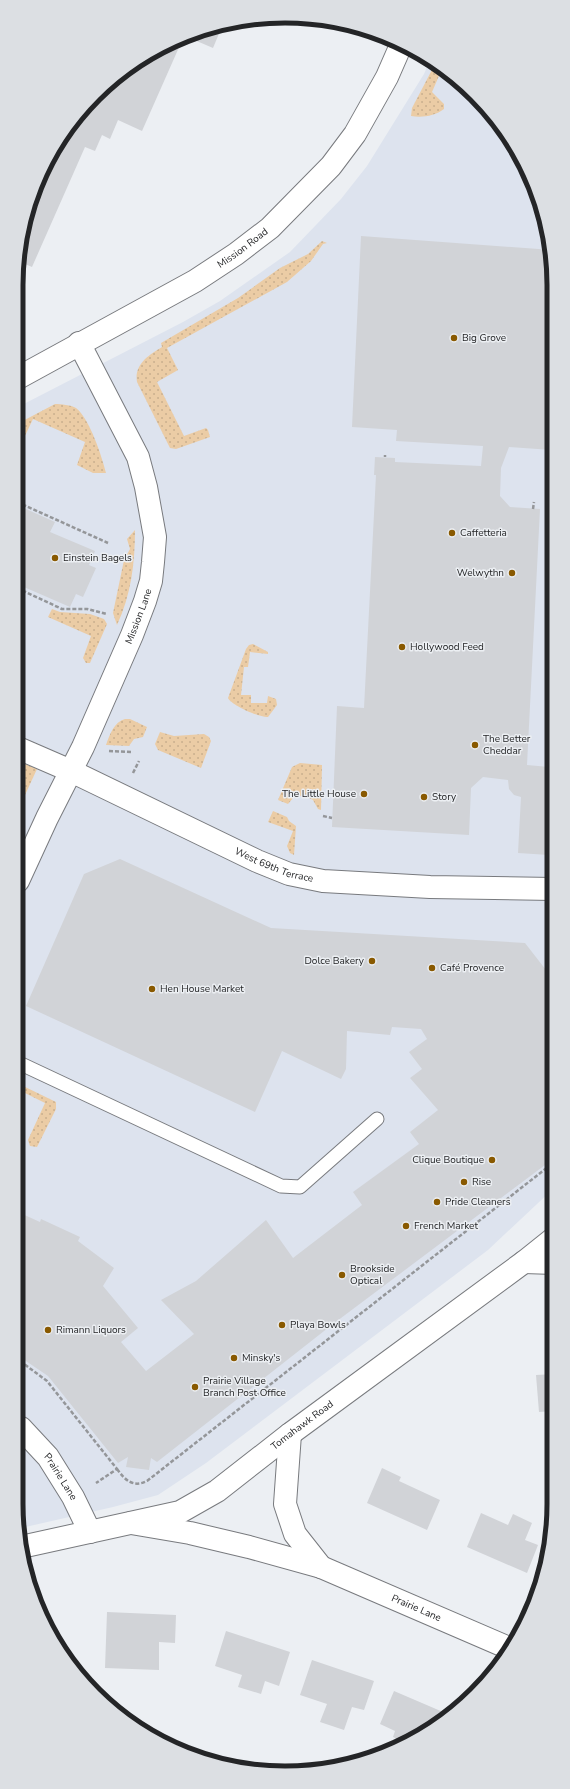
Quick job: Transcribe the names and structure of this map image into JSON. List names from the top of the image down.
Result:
{
  "streets": {
    "street": [
      "Mission Road",
      "Mission Lane",
      "West 69th Terrace",
      "Tomahawk Road",
      "Prairie Lane"
    ]
  },
  "crossings": [
    ["Mission Road", "Mission Lane"],
    ["Mission Lane", "West 69th Terrace"],
    ["Tomahawk Road", "Prairie Lane"]
  ],
  "places": [
    "Big Grove",
    "Caffetteria",
    "Einstein Bagels",
    "Welwythn",
    "Hollywood Feed",
    "The Better Cheddar",
    "The Little House",
    "Story",
    "Dolce Bakery",
    "Café Provence",
    "Hen House Market",
    "Clique Boutique",
    "Rise",
    "Pride Cleaners",
    "French Market",
    "Brookside Optical",
    "Playa Bowls",
    "Rimann Liquors",
    "Minsky's",
    "Prairie Village Branch Post Office"
  ]
}
